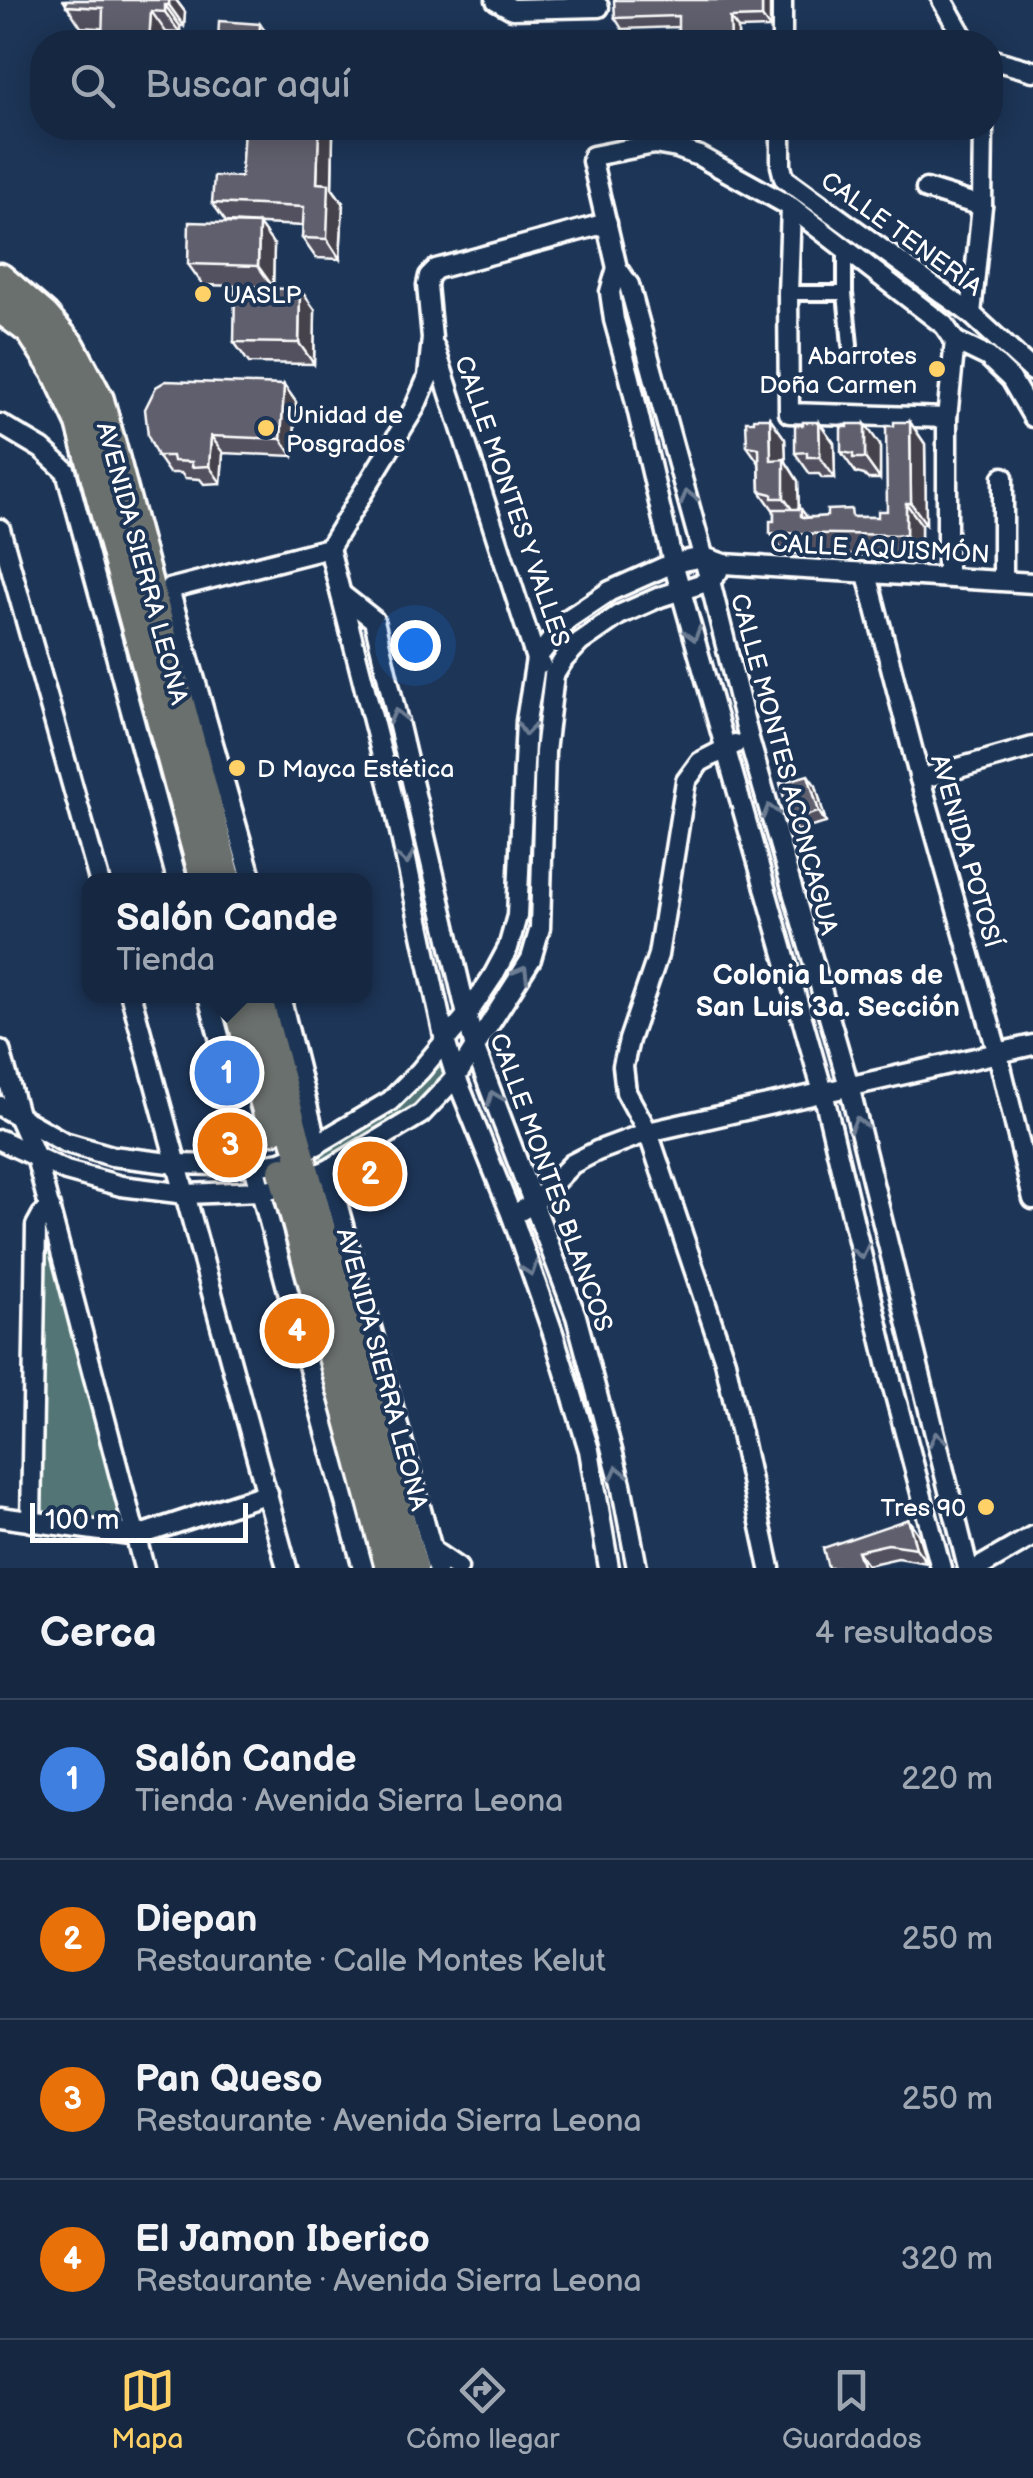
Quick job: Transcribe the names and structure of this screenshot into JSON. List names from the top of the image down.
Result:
{
  "streets": {
    "highway": ["AVENIDA SIERRA LEONA"],
    "street": [
      "CALLE TENERÍA",
      "CALLE MONTES Y VALLES",
      "CALLE AQUISMÓN",
      "CALLE MONTES ACONCAGUA",
      "AVENIDA POTOSÍ",
      "CALLE MONTES BLANCOS"
    ]
  },
  "crossings": [
    ["CALLE AQUISMÓN", "CALLE MONTES ACONCAGUA"],
    ["CALLE AQUISMÓN", "AVENIDA POTOSÍ"],
    ["AVENIDA SIERRA LEONA", "CALLE MONTES BLANCOS"]
  ],
  "districts": ["Colonia Lomas de San Luis 3a. Sección"],
  "places": [
    "UASLP",
    "Abarrotes Doña Carmen",
    "Unidad de Posgrados",
    "D Mayca Estética",
    "Tres 90"
  ],
  "scale_bar": "100 m",
  "page": {
    "search": "Buscar aquí",
    "popup": ["Salón Cande", "Tienda"],
    "pins": [
      "1",
      "3",
      "2",
      "4"
    ],
    "scale": "100 m",
    "heading": ["Cerca", "4 resultados"],
    "list": [
      {
        "mark": "1",
        "name": "Salón Cande",
        "note": "Tienda · Avenida Sierra Leona",
        "value": "220 m"
      },
      {
        "mark": "2",
        "name": "Diepan",
        "note": "Restaurante · Calle Montes Kelut",
        "value": "250 m"
      },
      {
        "mark": "3",
        "name": "Pan Queso",
        "note": "Restaurante · Avenida Sierra Leona",
        "value": "250 m"
      },
      {
        "mark": "4",
        "name": "El Jamon Iberico",
        "note": "Restaurante · Avenida Sierra Leona",
        "value": "320 m"
      }
    ],
    "nav": ["Mapa", "Cómo llegar", "Guardados"]
  }
}
